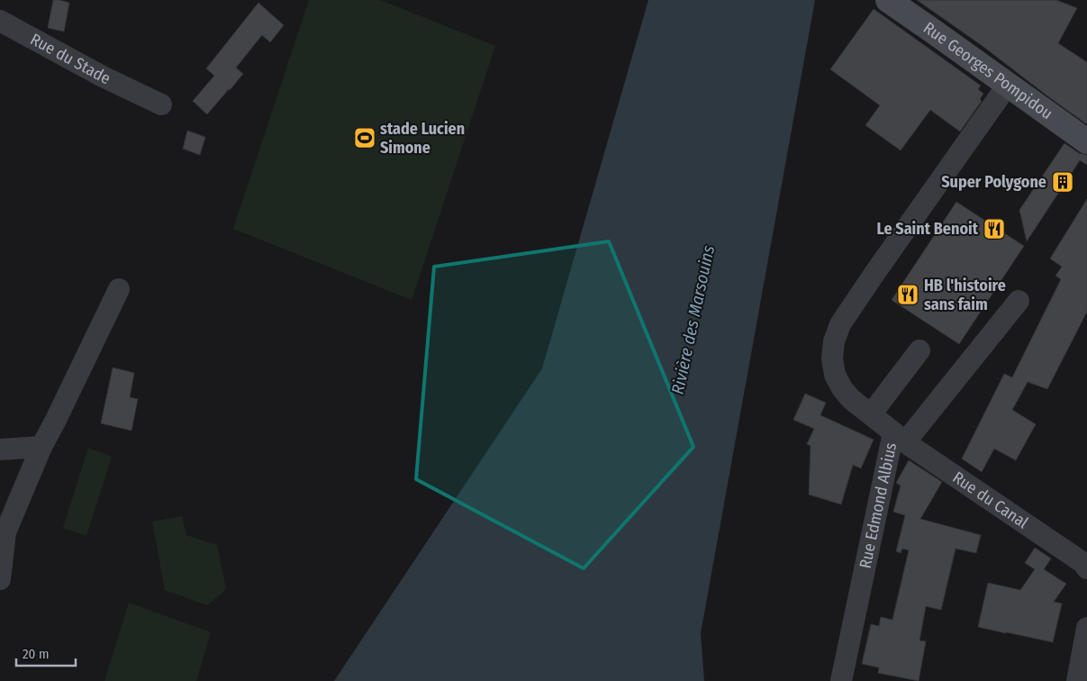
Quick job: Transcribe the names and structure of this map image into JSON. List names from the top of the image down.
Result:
{
  "streets": {
    "main road": ["Rue Georges Pompidou"],
    "street": ["Rue du Stade", "Rue du Canal", "Rue Edmond Albius"]
  },
  "crossings": [
    ["Rue Georges Pompidou", "Rue Edmond Albius"],
    ["Rue du Canal", "Rue Edmond Albius"]
  ],
  "water": ["Rivière des Marsouins"],
  "places": {
    "sports": ["stade Lucien Simone"],
    "building": ["Super Polygone"],
    "restaurant": ["Le Saint Benoit", "HB l'histoire sans faim"]
  },
  "scale_bar": "20 m"
}
